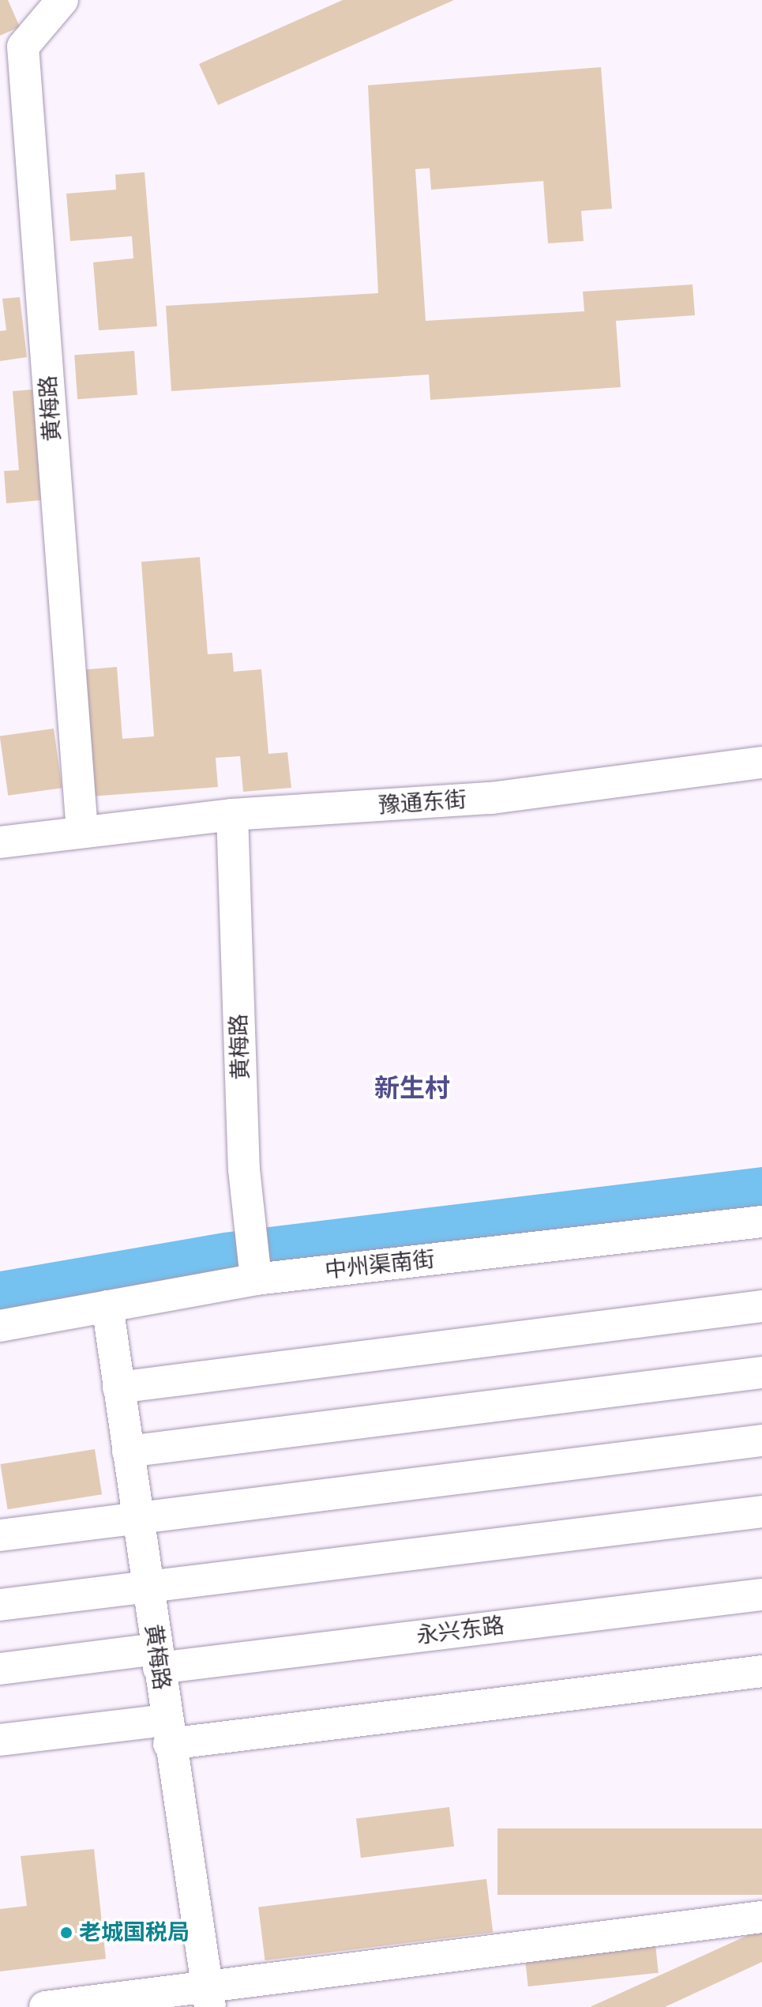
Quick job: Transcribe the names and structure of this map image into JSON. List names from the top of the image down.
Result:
{
  "streets": {
    "street": [
      "黄梅路",
      "豫通东街",
      "中州渠南街",
      "永兴东路"
    ]
  },
  "crossings": [
    ["黄梅路", "豫通东街"],
    ["黄梅路", "中州渠南街"],
    ["黄梅路", "永兴东路"]
  ],
  "districts": ["新生村"],
  "places": ["老城国税局"]
}
